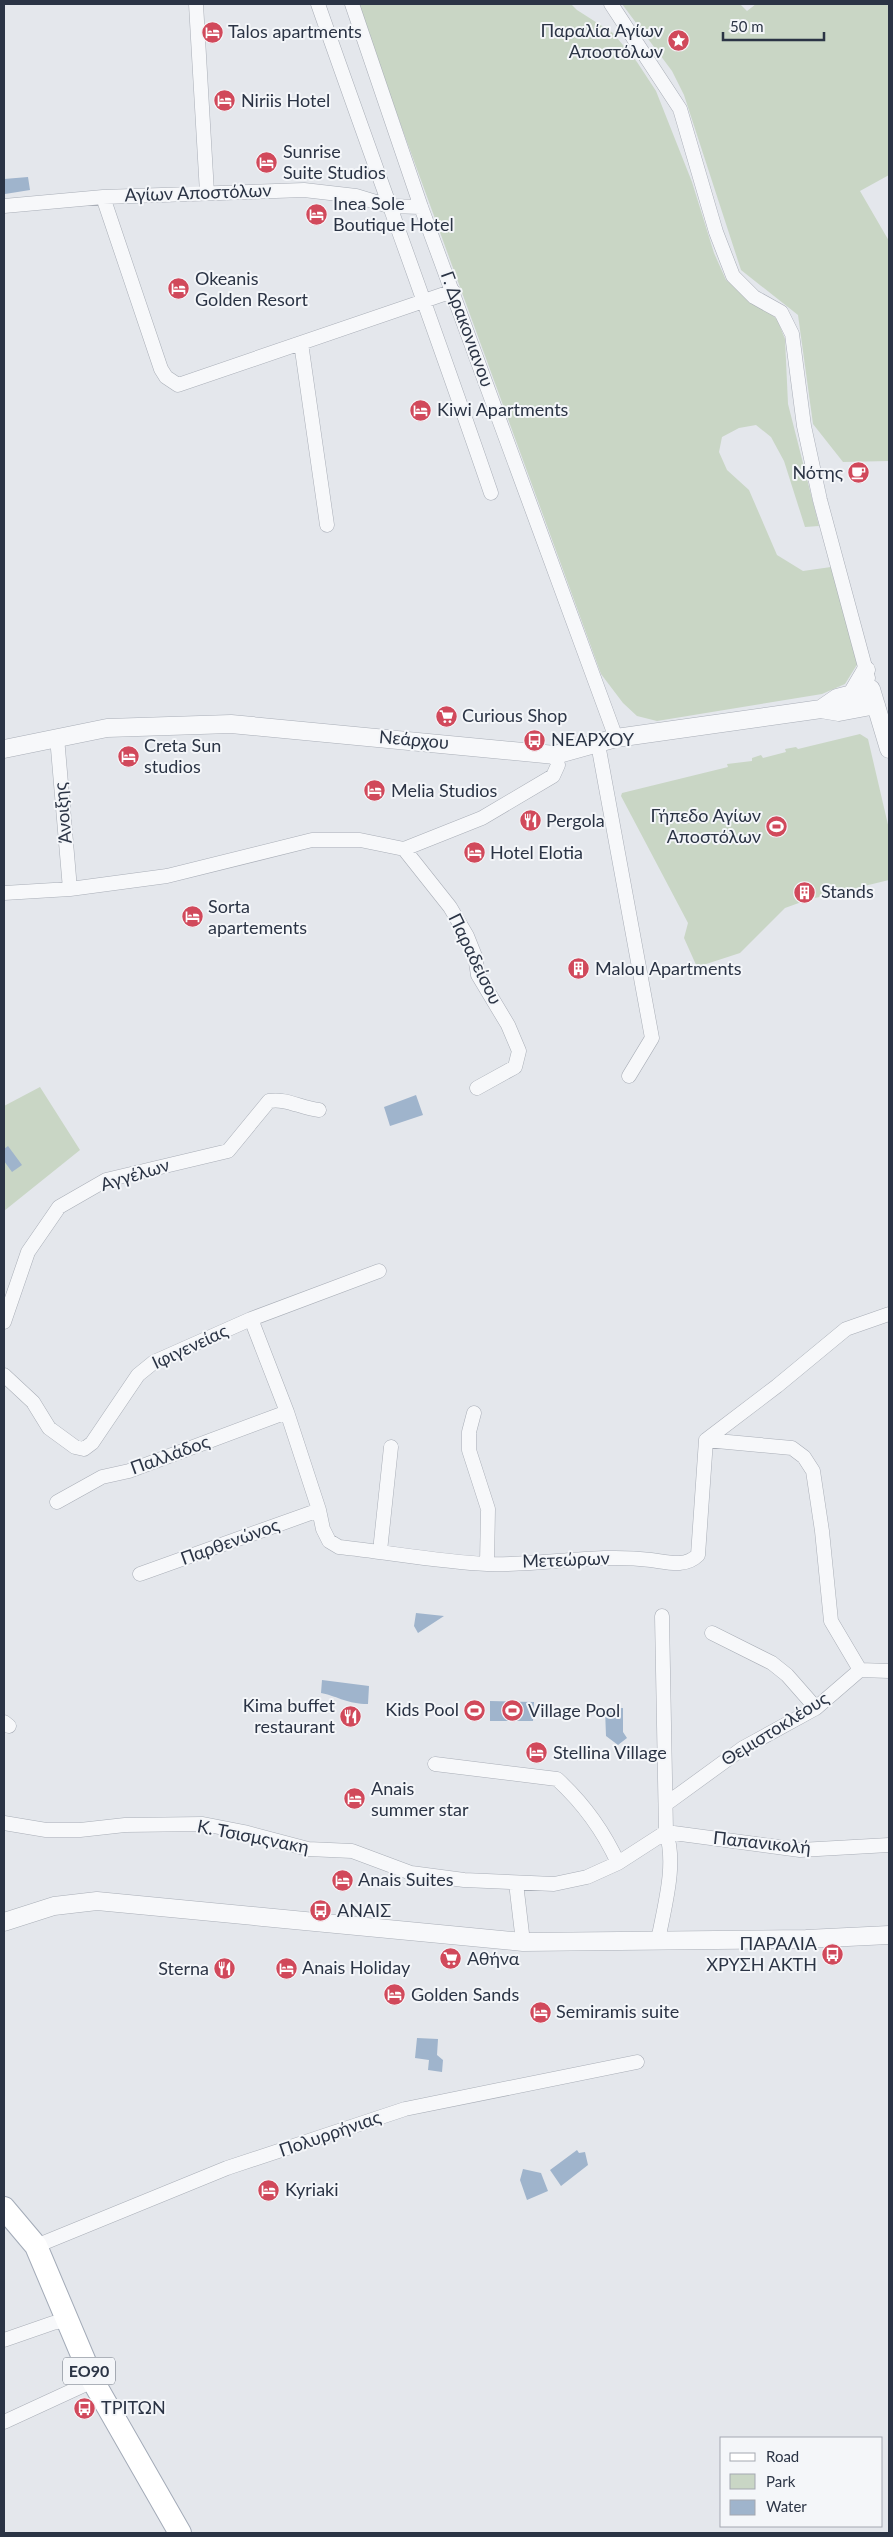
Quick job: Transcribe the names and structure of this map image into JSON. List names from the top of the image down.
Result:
{
  "streets": {
    "main road": ["ΕΟ90"],
    "street": [
      "Αγίων Αποστόλων",
      "Γ. Δρακονιανου",
      "Νεάρχου",
      "Άνοιξης",
      "Παραδείσου",
      "Αγγέλων",
      "Ιφιγενείας",
      "Παλλάδος",
      "Παρθενώνος",
      "Μετεώρων",
      "Θεμιστοκλέους",
      "Κ. Τσισμςνακη",
      "Παπανικολή",
      "Πολυρρήνιας"
    ]
  },
  "crossings": [
    ["Αγίων Αποστόλων", "Γ. Δρακονιανου"],
    ["Γ. Δρακονιανου", "Νεάρχου"],
    ["Νεάρχου", "Άνοιξης"],
    ["Ιφιγενείας", "Μετεώρων"],
    ["Παλλάδος", "Μετεώρων"],
    ["Παρθενώνος", "Μετεώρων"],
    ["Κ. Τσισμςνακη", "Παπανικολή"],
    ["Πολυρρήνιας", "ΕΟ90"]
  ],
  "places": {
    "hotel": [
      "Talos apartments",
      "Niriis Hotel",
      "Sunrise Suite Studios",
      "Inea Sole Boutique Hotel",
      "Okeanis Golden Resort",
      "Kiwi Apartments",
      "Creta Sun studios",
      "Melia Studios",
      "Hotel Elotia",
      "Sorta apartements",
      "Stellina Village",
      "Anais summer star",
      "Anais Suites",
      "Anais Holiday",
      "Golden Sands",
      "Semiramis suite",
      "Kyriaki"
    ],
    "place": ["Παραλία Αγίων Αποστόλων"],
    "cafe": ["Νότης"],
    "supermarket": ["Curious Shop", "Αθήνα"],
    "bus stop": [
      "ΝΕΑΡΧΟΥ",
      "ΑΝΑΙΣ",
      "ΠΑΡΑΛΙΑ ΧΡΥΣΗ ΑΚΤΗ",
      "ΤΡΙΤΩΝ"
    ],
    "restaurant": ["Pergola", "Kima buffet restaurant", "Sterna"],
    "sports": ["Γήπεδο Αγίων Αποστόλων", "Kids Pool", "Village Pool"],
    "building": ["Stands", "Malou Apartments"]
  },
  "legend": ["Road", "Park", "Water"],
  "scale_bar": "50 m"
}
